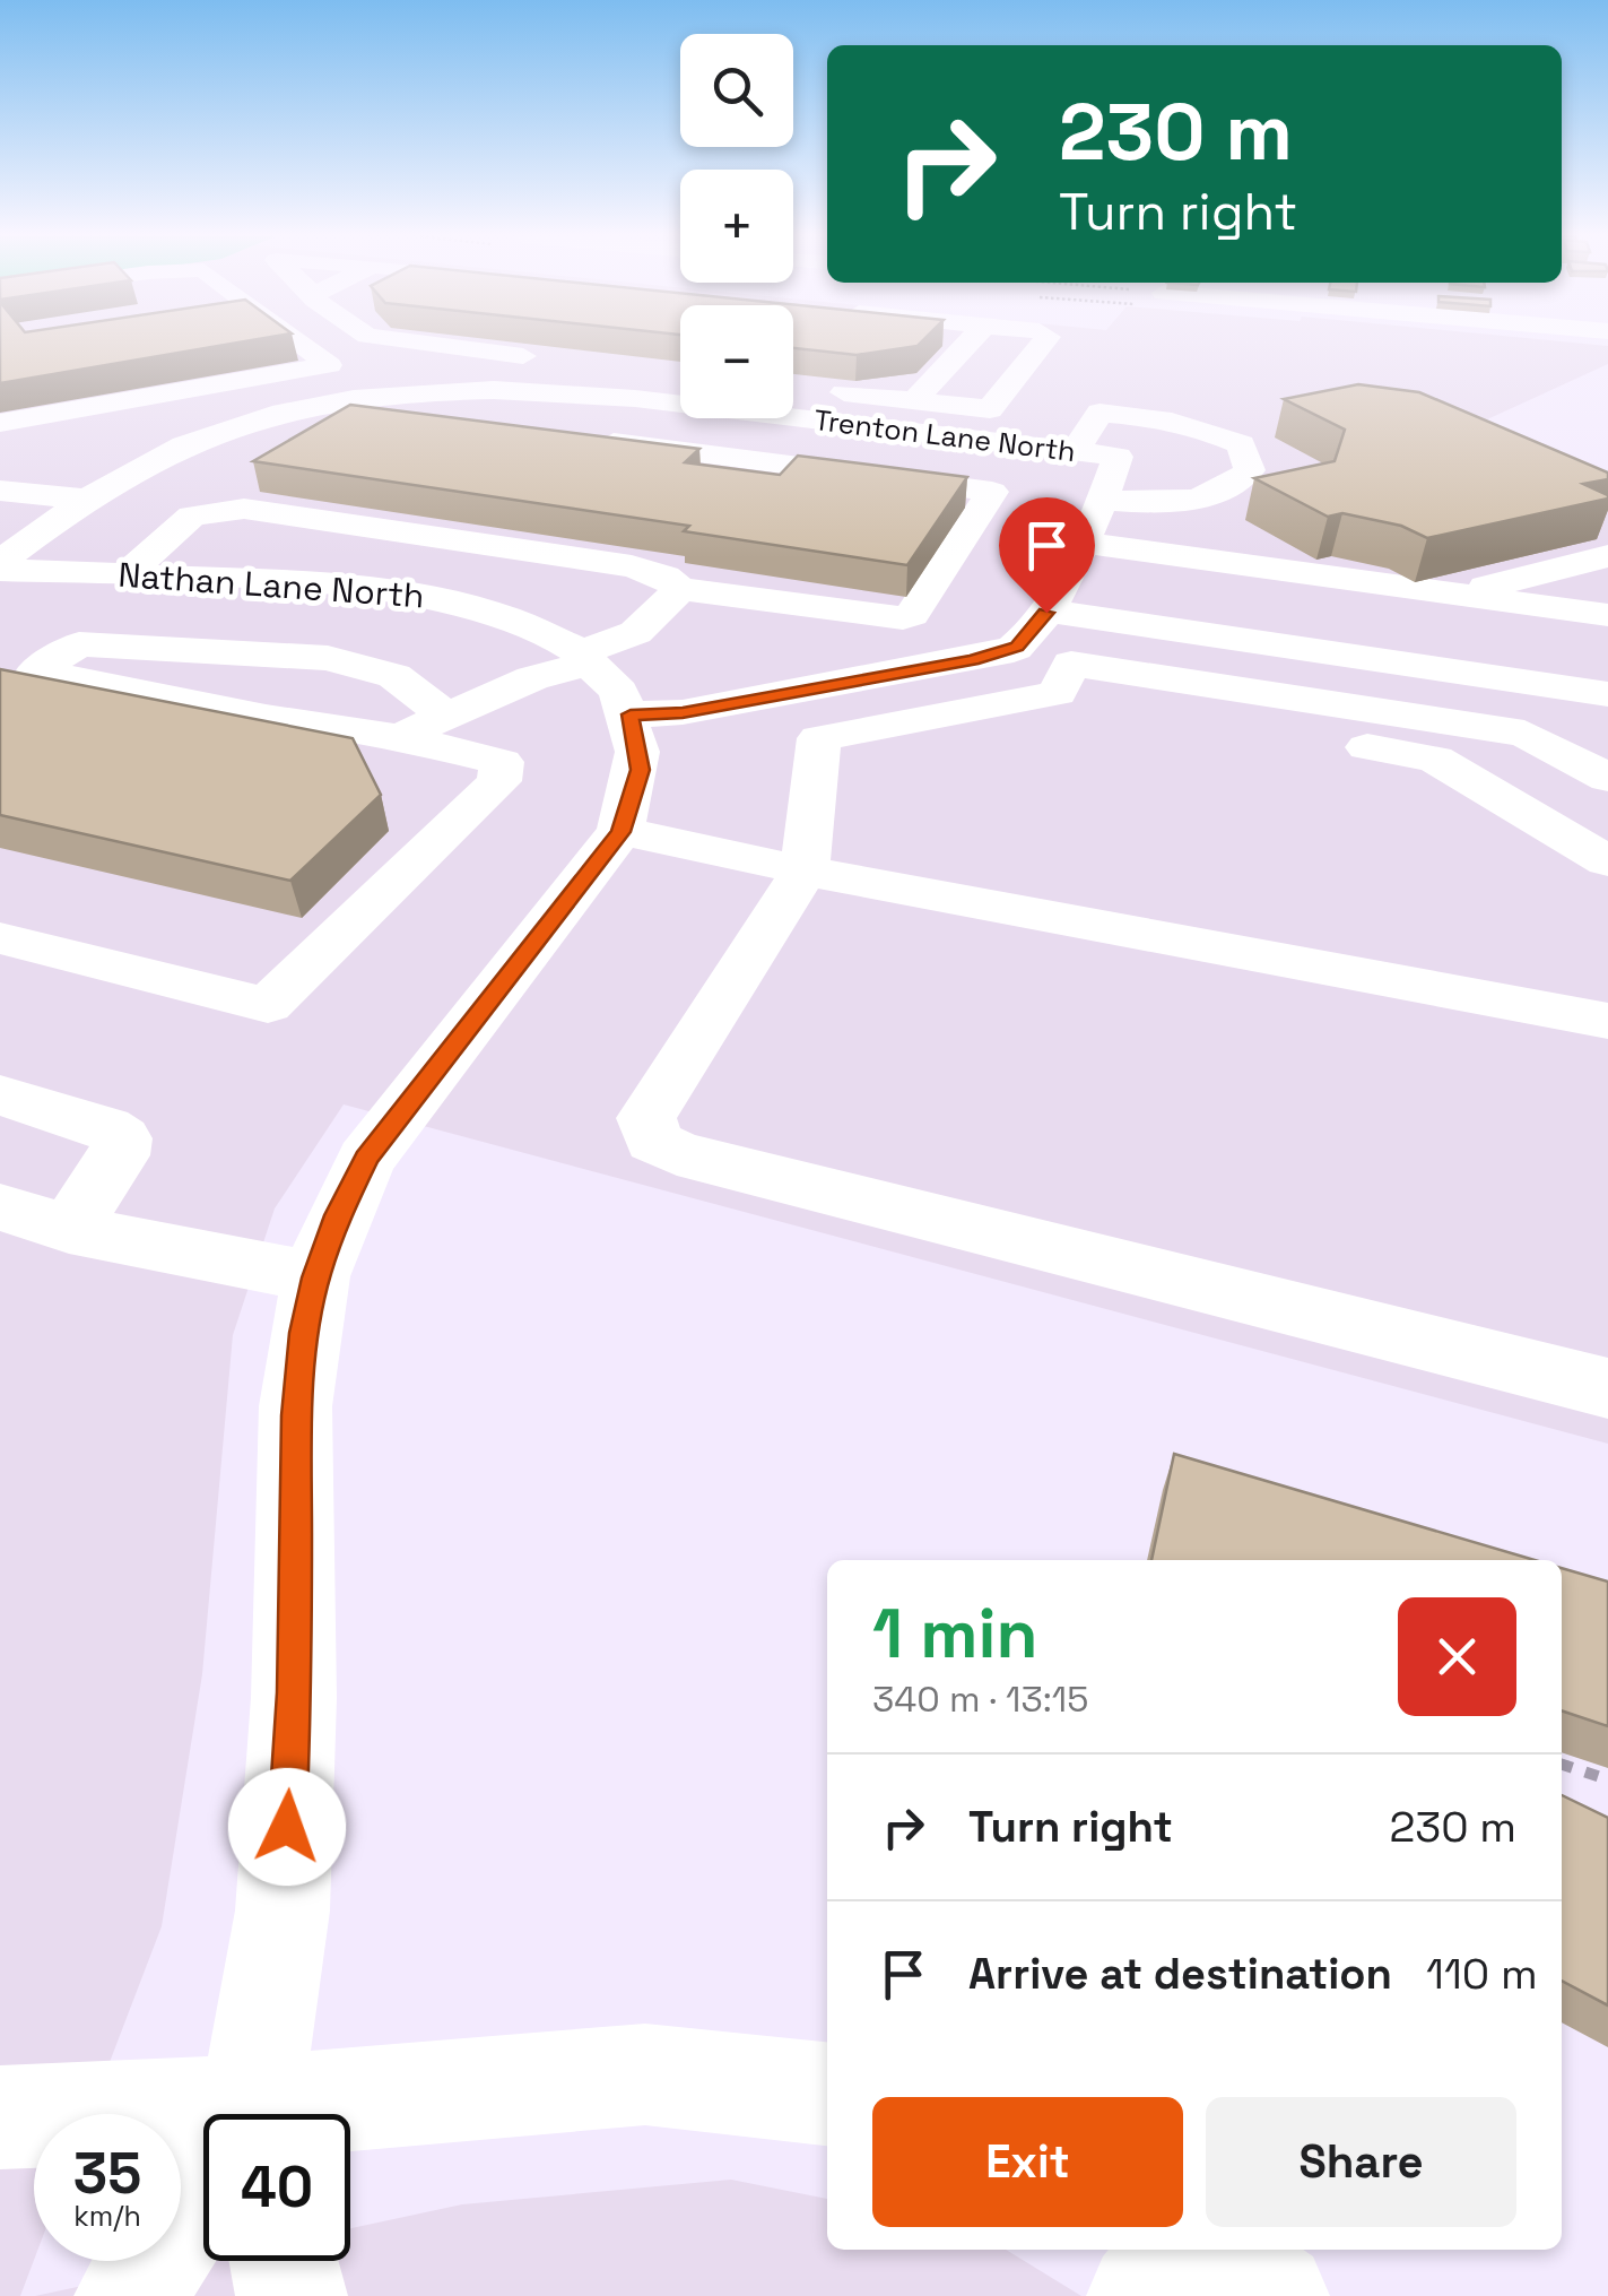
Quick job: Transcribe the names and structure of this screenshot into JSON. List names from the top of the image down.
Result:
{
  "streets": {
    "street": ["Trenton Lane North", "Nathan Lane North"]
  },
  "crossings": [
    ["Trenton Lane North", "Nathan Lane North"]
  ],
  "page": {
    "map_buttons": ["+", "−"],
    "turn": ["230 m", "Turn right"],
    "heading": ["1 min", "340 m · 13:15"],
    "list": [
      {
        "name": "Turn right",
        "value": "230 m"
      },
      {
        "name": "Arrive at destination",
        "value": "110 m"
      }
    ],
    "buttons": ["Exit", "Share"],
    "speed": "35 km/h",
    "limit": "40"
  }
}
